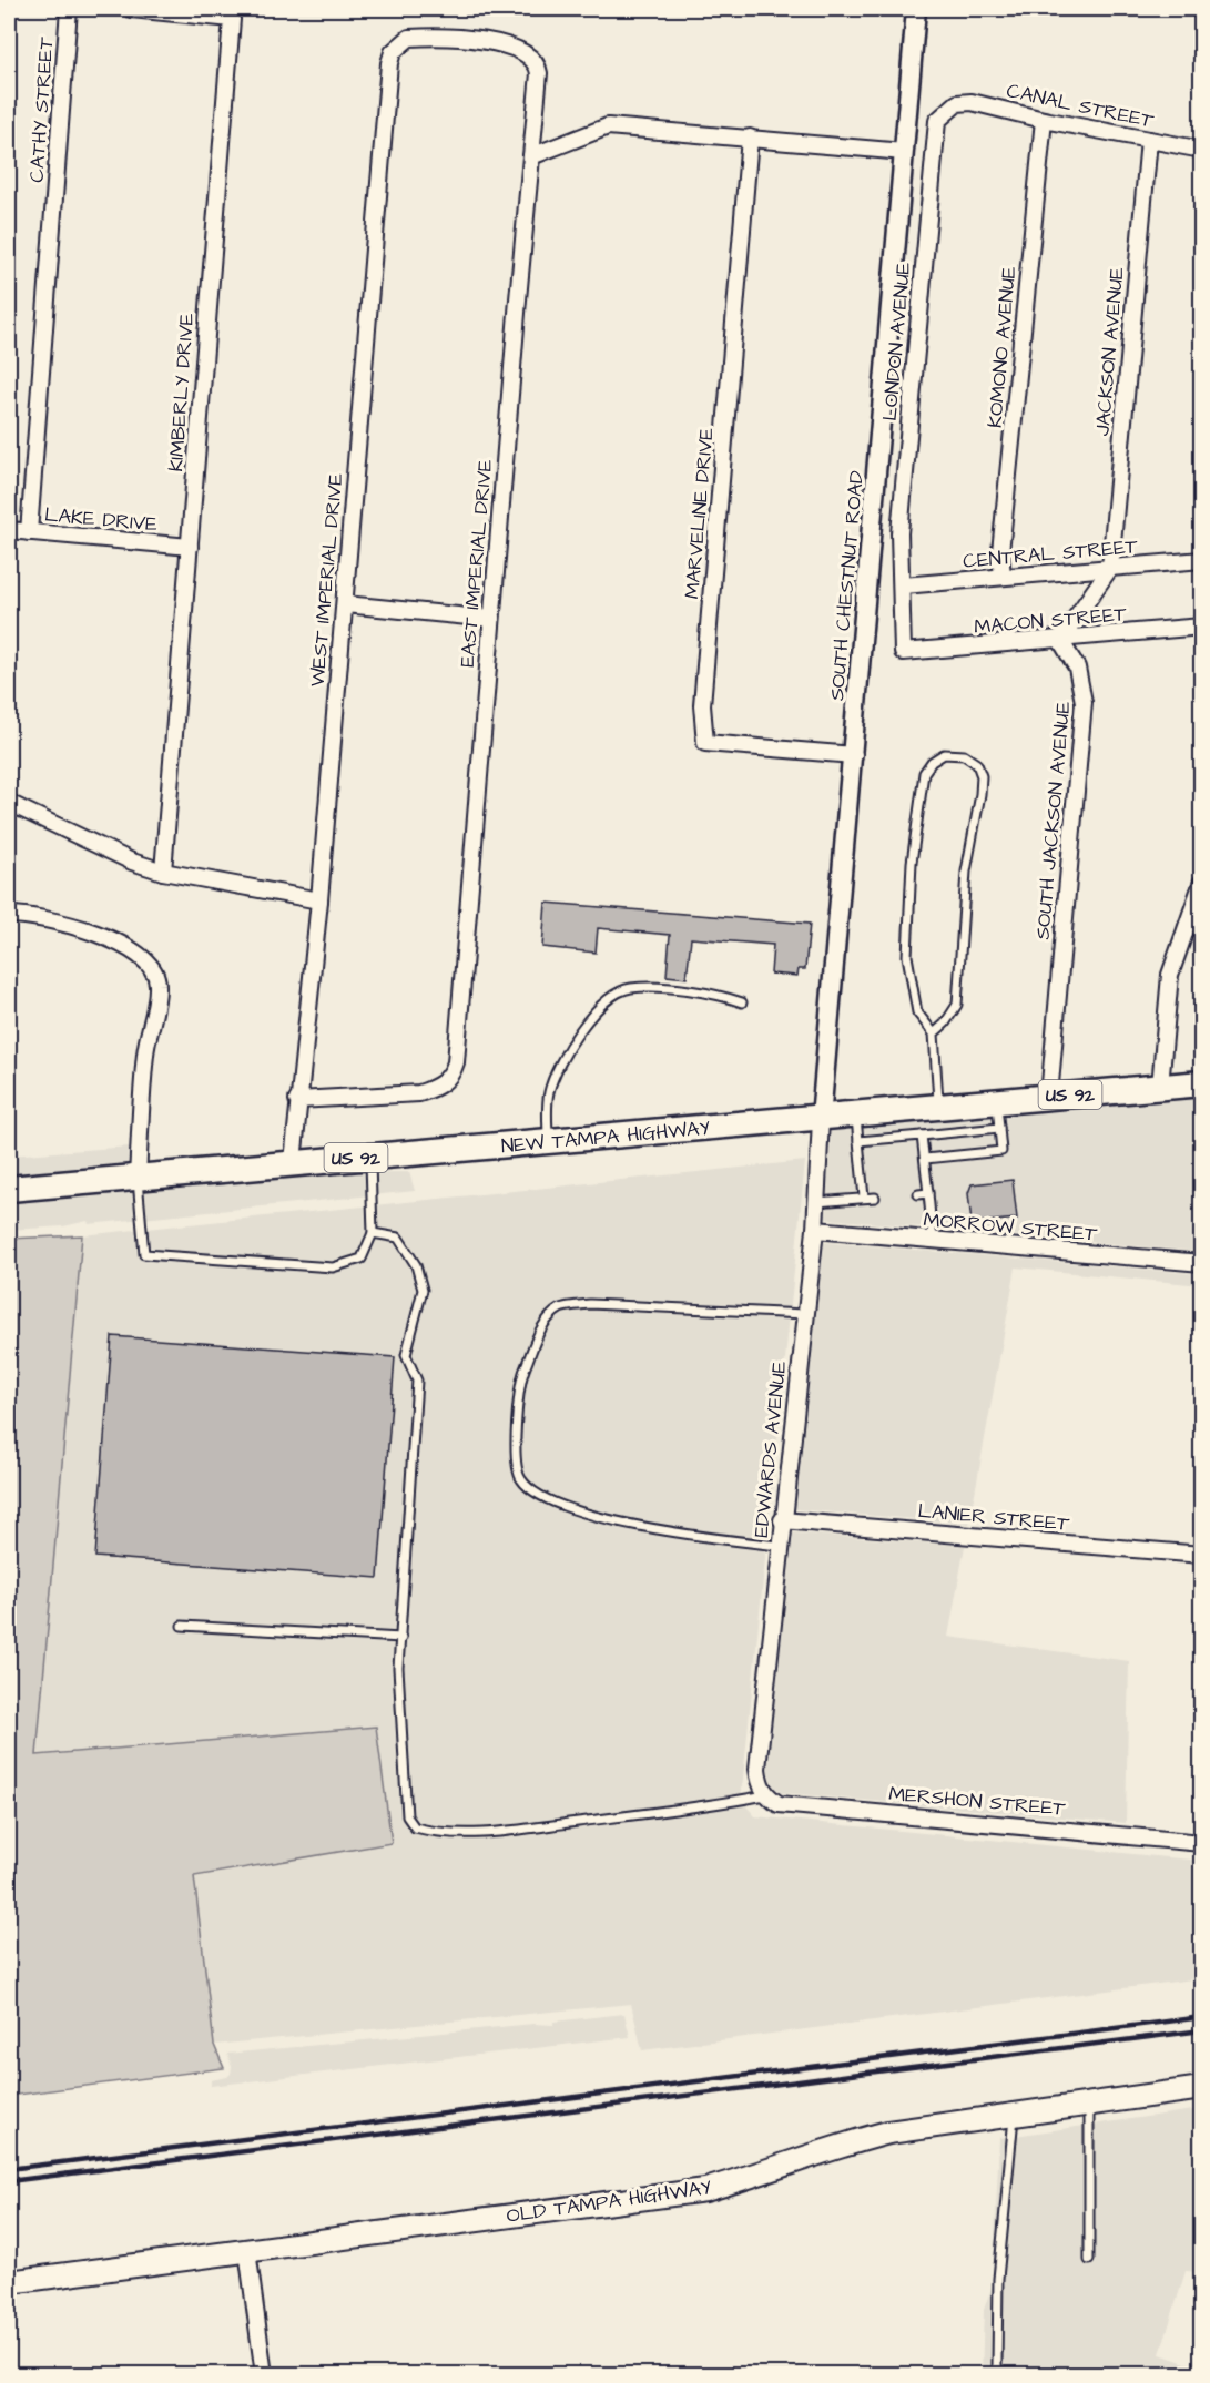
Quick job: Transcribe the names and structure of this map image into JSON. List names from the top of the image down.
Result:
{
  "streets": {
    "main road": ["US 92", "NEW TAMPA HIGHWAY", "OLD TAMPA HIGHWAY"],
    "street": [
      "CANAL STREET",
      "CATHY STREET",
      "LONDON AVENUE",
      "KOMONO AVENUE",
      "JACKSON AVENUE",
      "KIMBERLY DRIVE",
      "MARVELINE DRIVE",
      "LAKE DRIVE",
      "CENTRAL STREET",
      "EAST IMPERIAL DRIVE",
      "WEST IMPERIAL DRIVE",
      "SOUTH CHESTNUT ROAD",
      "MACON STREET",
      "SOUTH JACKSON AVENUE",
      "MORROW STREET",
      "EDWARDS AVENUE",
      "LANIER STREET",
      "MERSHON STREET"
    ]
  },
  "crossings": [
    ["CANAL STREET", "LONDON AVENUE"],
    ["CANAL STREET", "KOMONO AVENUE"],
    ["CANAL STREET", "JACKSON AVENUE"],
    ["CATHY STREET", "LAKE DRIVE"],
    ["LONDON AVENUE", "CENTRAL STREET"],
    ["LONDON AVENUE", "MACON STREET"],
    ["KOMONO AVENUE", "CENTRAL STREET"],
    ["JACKSON AVENUE", "CENTRAL STREET"],
    ["KIMBERLY DRIVE", "LAKE DRIVE"],
    ["MARVELINE DRIVE", "SOUTH CHESTNUT ROAD"],
    ["EAST IMPERIAL DRIVE", "WEST IMPERIAL DRIVE"],
    ["WEST IMPERIAL DRIVE", "NEW TAMPA HIGHWAY"],
    ["SOUTH CHESTNUT ROAD", "NEW TAMPA HIGHWAY"],
    ["SOUTH CHESTNUT ROAD", "EDWARDS AVENUE"],
    ["MACON STREET", "SOUTH JACKSON AVENUE"],
    ["SOUTH JACKSON AVENUE", "NEW TAMPA HIGHWAY"],
    ["NEW TAMPA HIGHWAY", "EDWARDS AVENUE"],
    ["MORROW STREET", "EDWARDS AVENUE"],
    ["EDWARDS AVENUE", "LANIER STREET"],
    ["EDWARDS AVENUE", "MERSHON STREET"]
  ]
}
